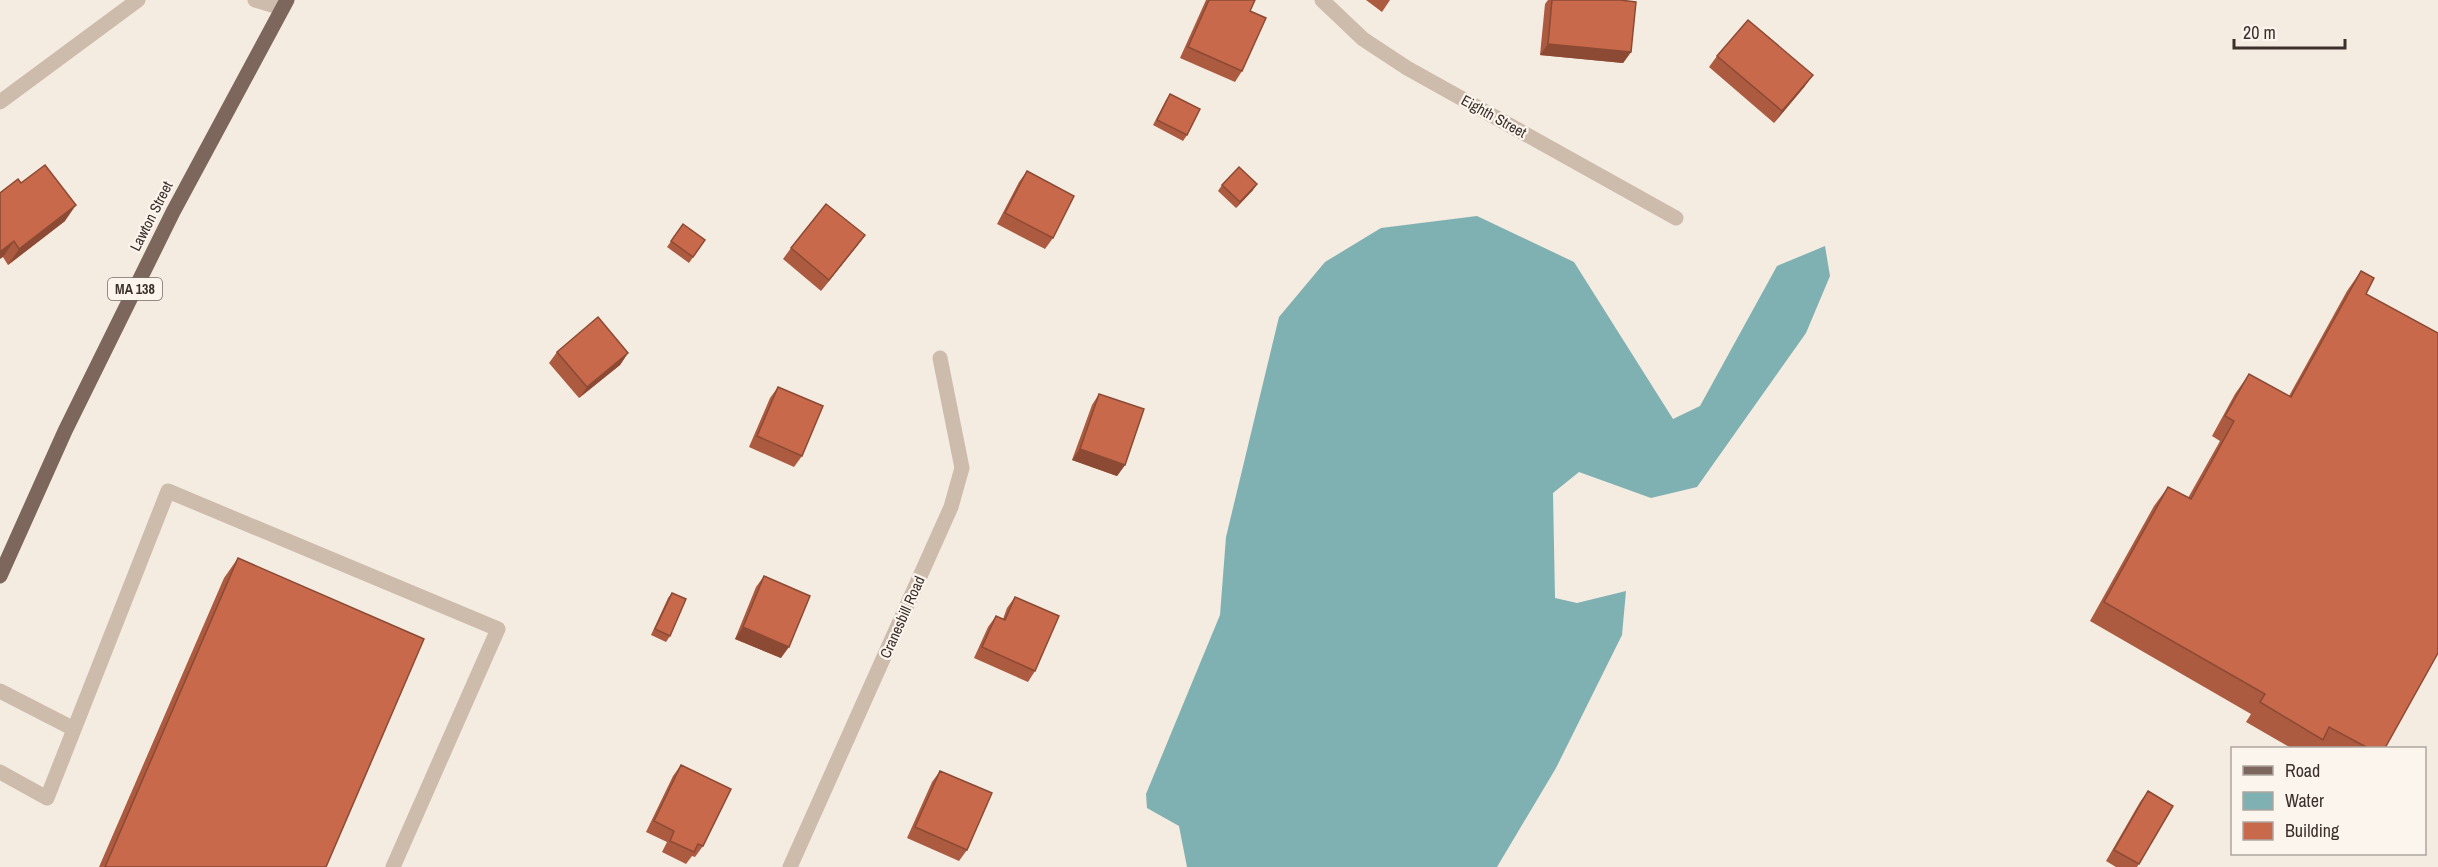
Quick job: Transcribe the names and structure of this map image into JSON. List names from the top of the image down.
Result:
{
  "streets": {
    "main road": ["Lawton Street", "MA 138"],
    "street": ["Eighth Street", "Cranesbill Road"]
  },
  "legend": ["Road", "Water", "Building"],
  "scale_bar": "20 m"
}
